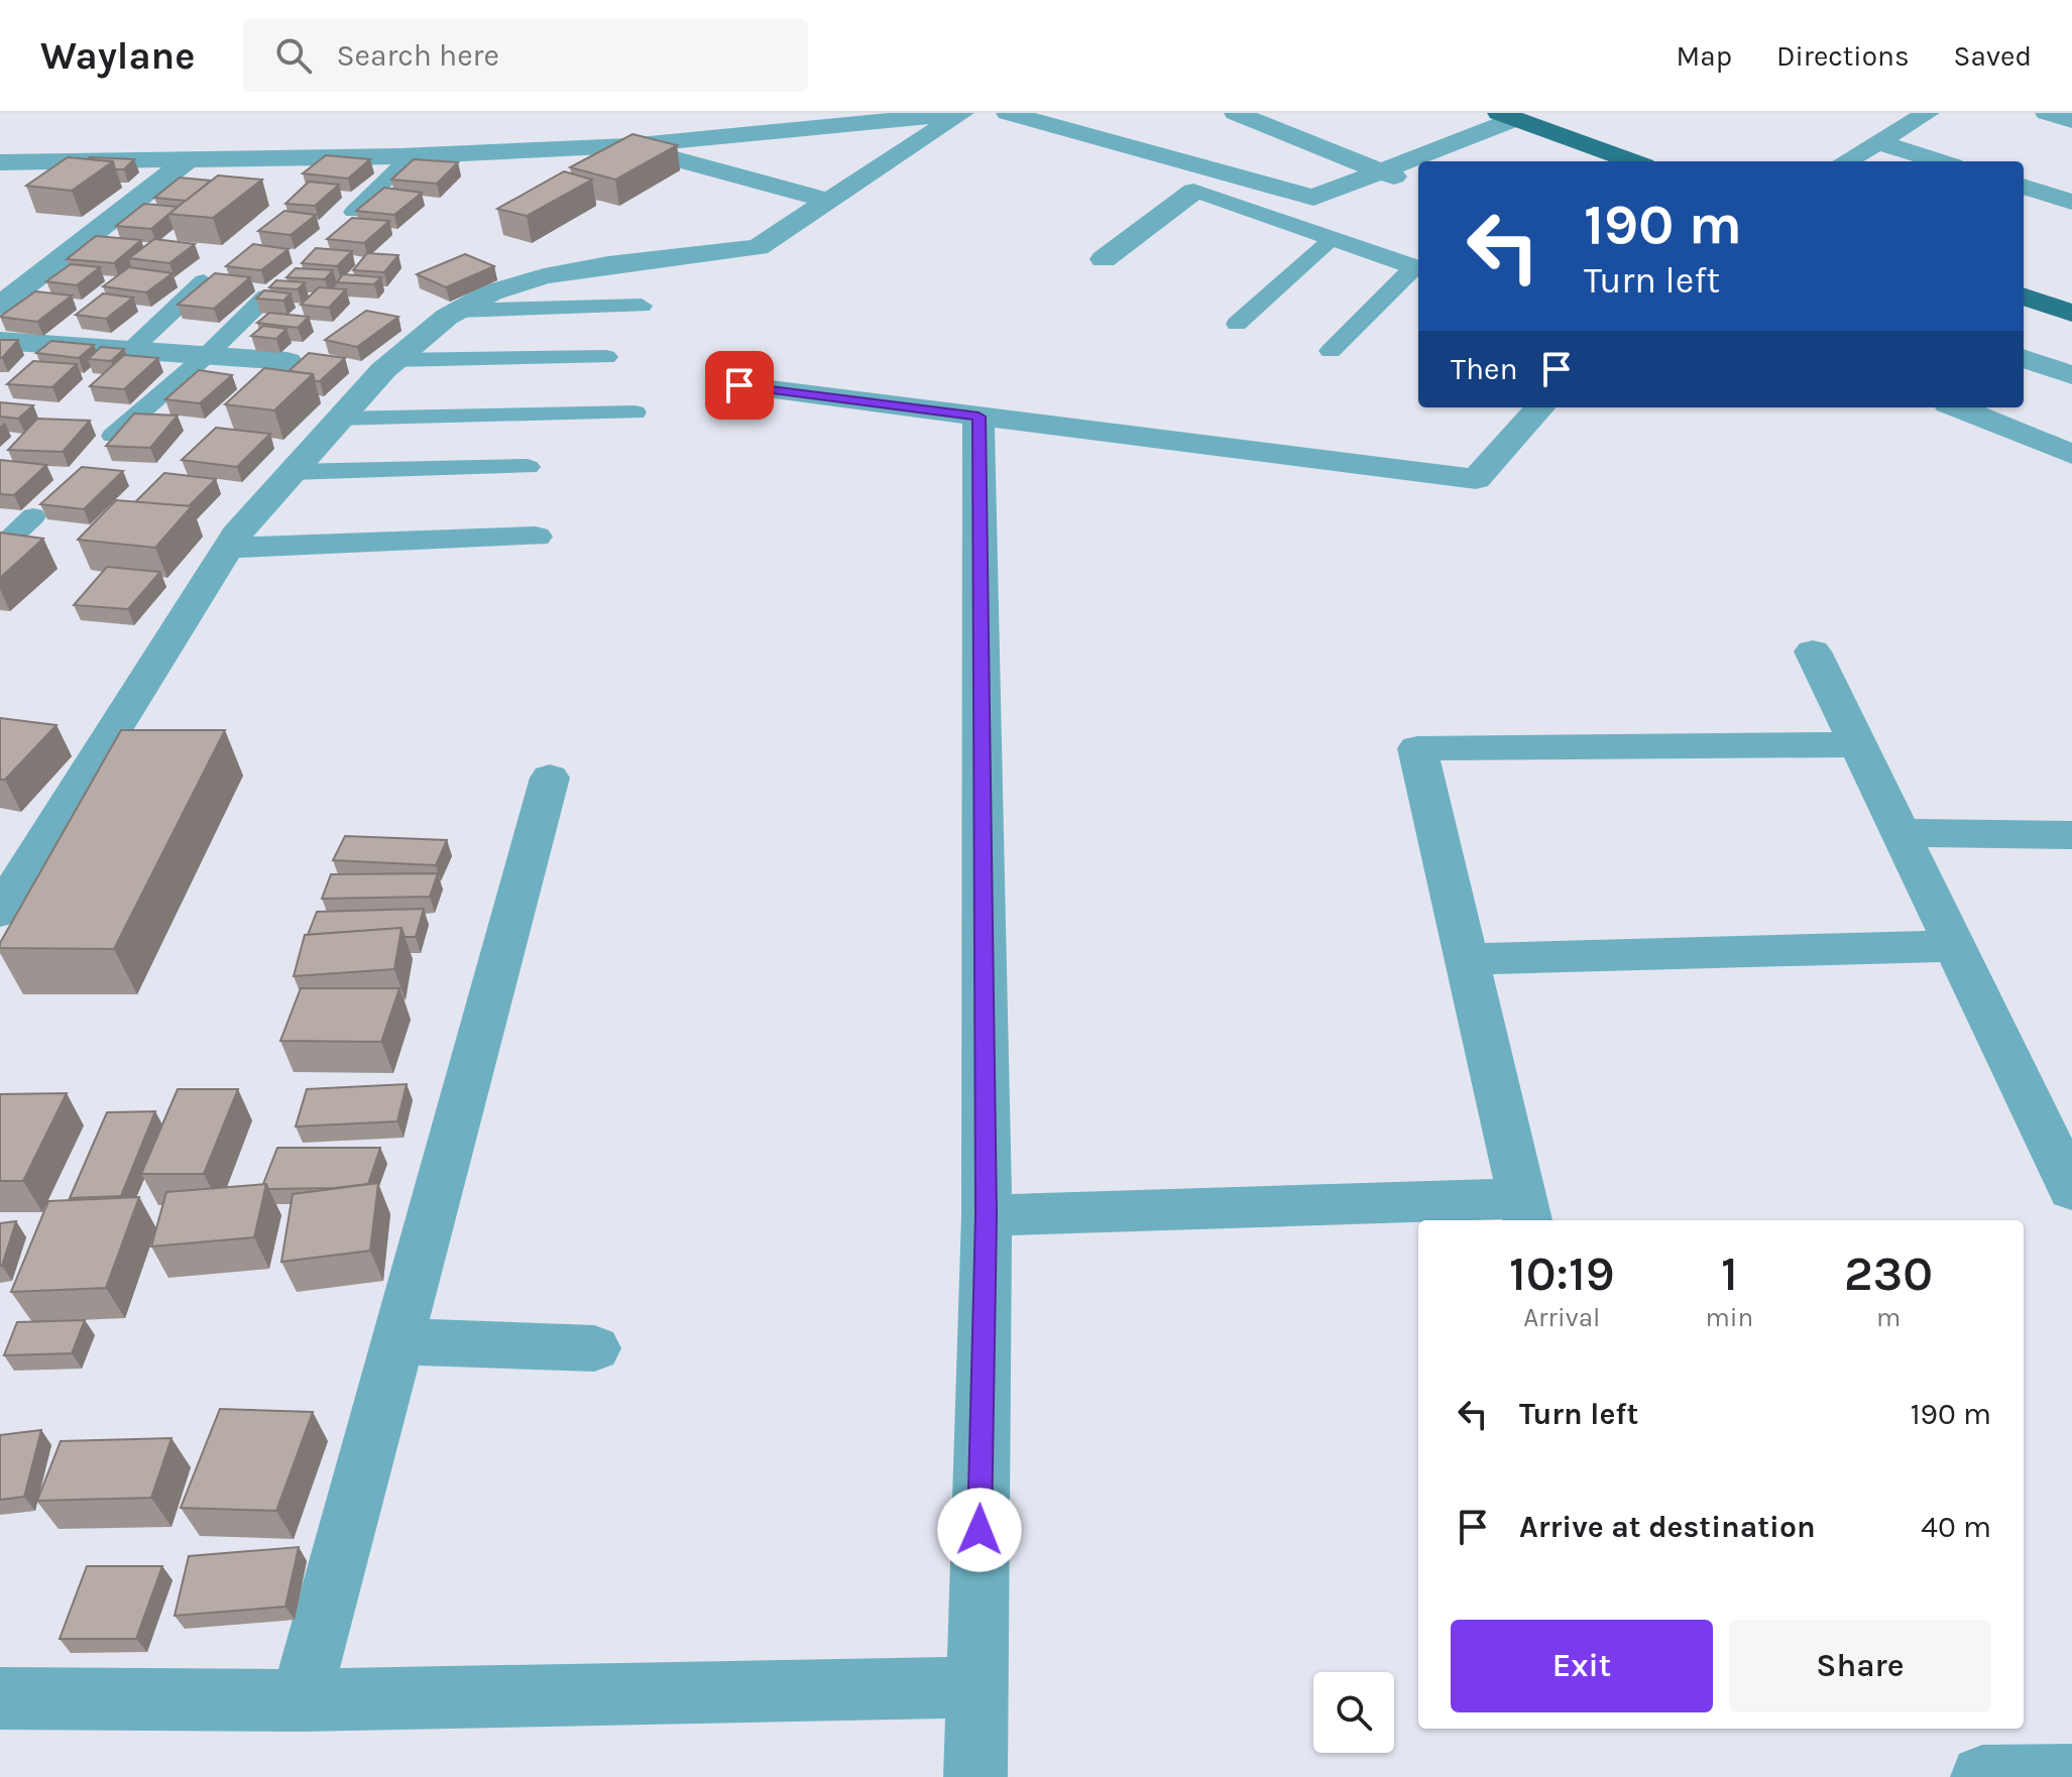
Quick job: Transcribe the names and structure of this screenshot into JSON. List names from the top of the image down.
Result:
{
  "page": {
    "header": "Waylane",
    "search": "Search here",
    "nav": ["Map", "Directions", "Saved"],
    "turn": ["190 m", "Turn left"],
    "then": "Then",
    "eta": [
      "10:19",
      "Arrival",
      "1",
      "min",
      "230",
      "m"
    ],
    "list": [
      {
        "name": "Turn left",
        "value": "190 m"
      },
      {
        "name": "Arrive at destination",
        "value": "40 m"
      }
    ],
    "buttons": ["Exit", "Share"]
  }
}
